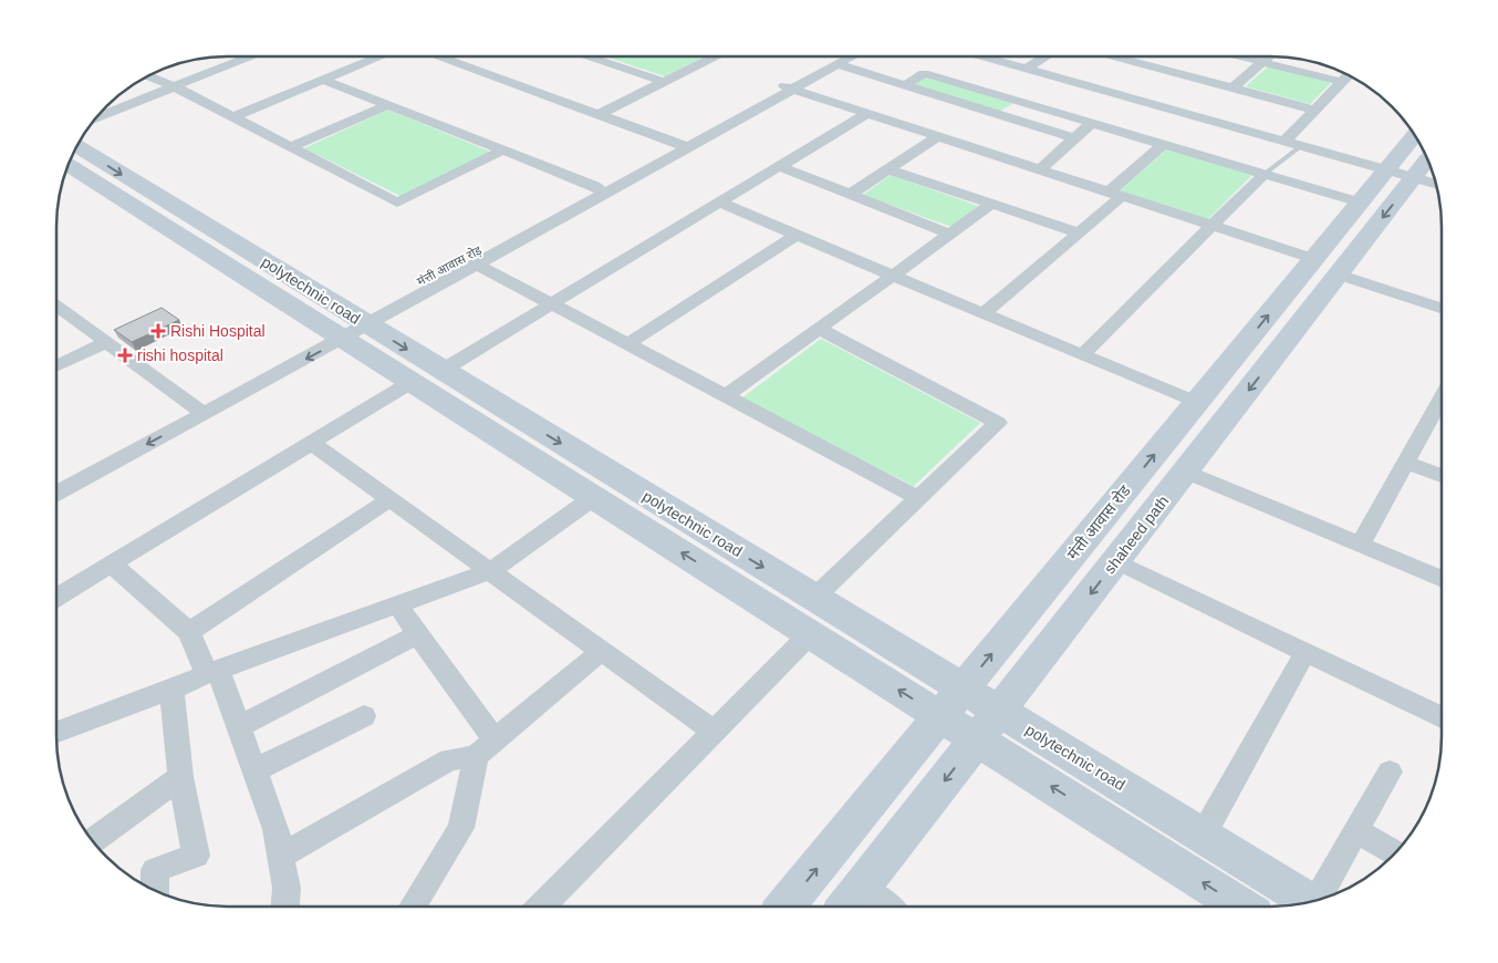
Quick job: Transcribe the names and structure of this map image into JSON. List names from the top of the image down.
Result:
{
  "streets": {
    "street": [
      "मंत्ती आवास रोड़",
      "polytechnic road",
      "मंत्ती आवास रोड",
      "shaheed path"
    ]
  },
  "crossings": [
    ["मंत्ती आवास रोड़", "polytechnic road"],
    ["polytechnic road", "मंत्ती आवास रोड"],
    ["polytechnic road", "shaheed path"],
    ["मंत्ती आवास रोड", "shaheed path"]
  ],
  "places": {
    "health": ["Rishi Hospital", "rishi hospital"]
  }
}
